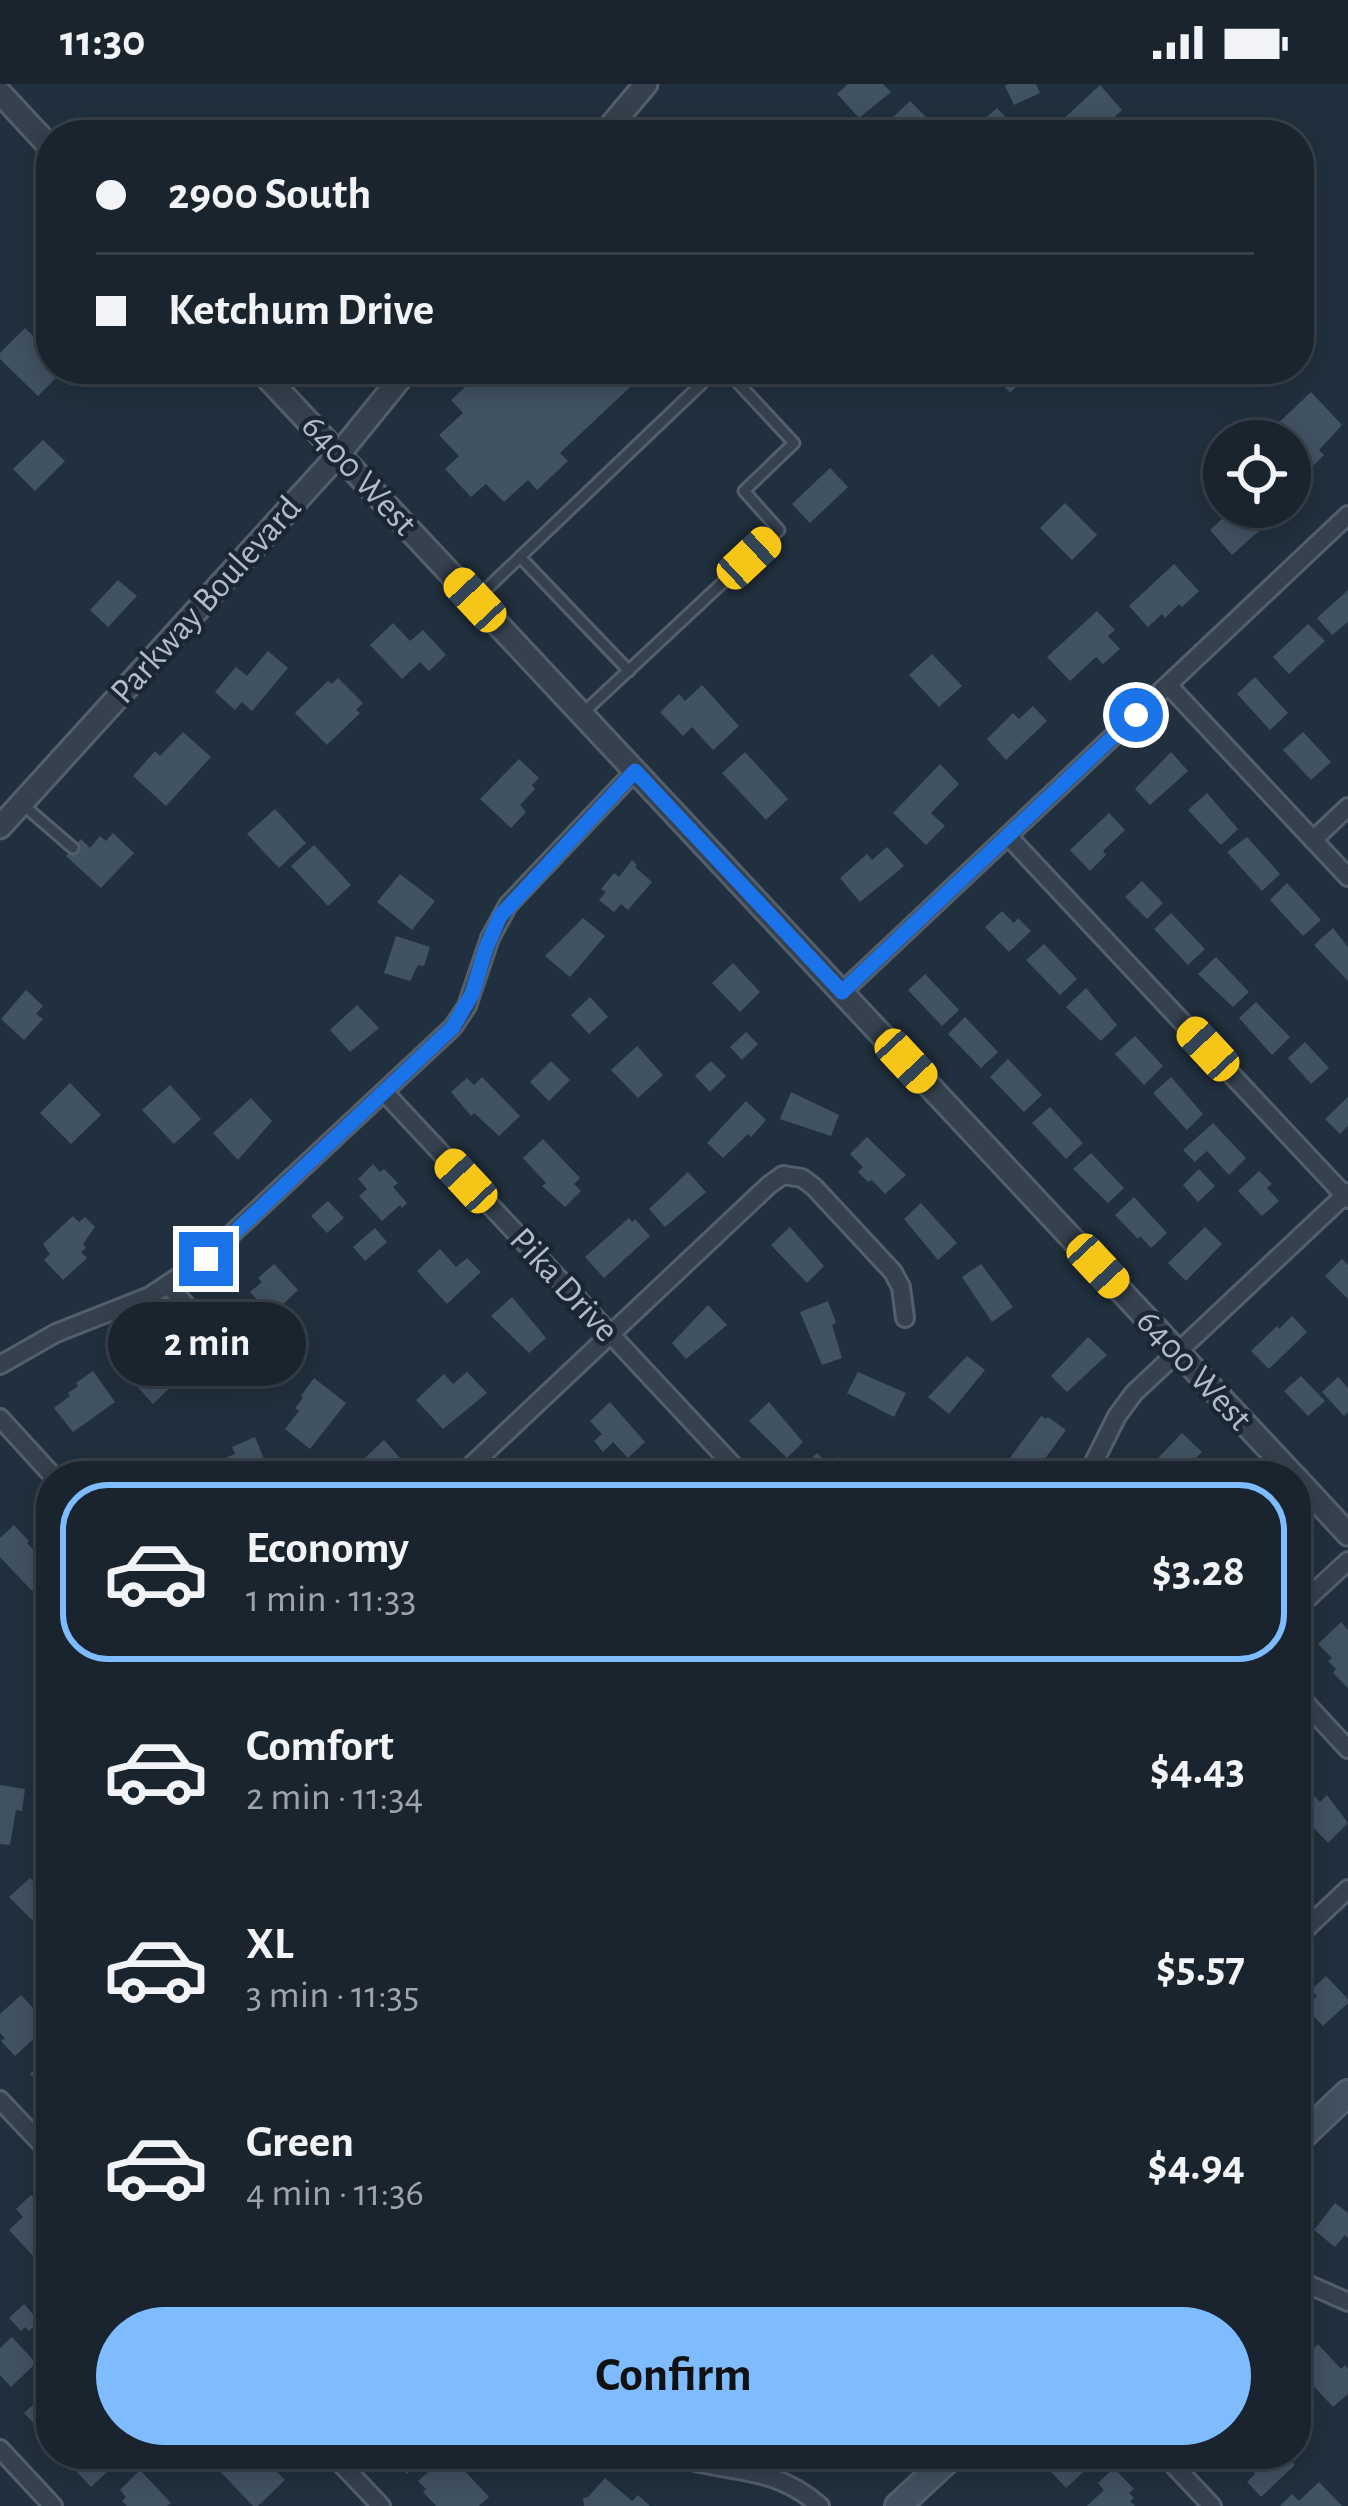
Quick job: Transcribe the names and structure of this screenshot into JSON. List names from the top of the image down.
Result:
{
  "streets": {
    "street": ["6400 West", "Parkway Boulevard", "Pika Drive"]
  },
  "crossings": [
    ["6400 West", "Parkway Boulevard"]
  ],
  "page": {
    "status": "11:30",
    "banner": ["2900 South", "Ketchum Drive"],
    "bubble": "2 min",
    "list": [
      {
        "name": "Economy",
        "note": "1 min · 11:33",
        "value": "$3.28"
      },
      {
        "name": "Comfort",
        "note": "2 min · 11:34",
        "value": "$4.43"
      },
      {
        "name": "XL",
        "note": "3 min · 11:35",
        "value": "$5.57"
      },
      {
        "name": "Green",
        "note": "4 min · 11:36",
        "value": "$4.94"
      }
    ],
    "buttons": "Confirm"
  }
}
